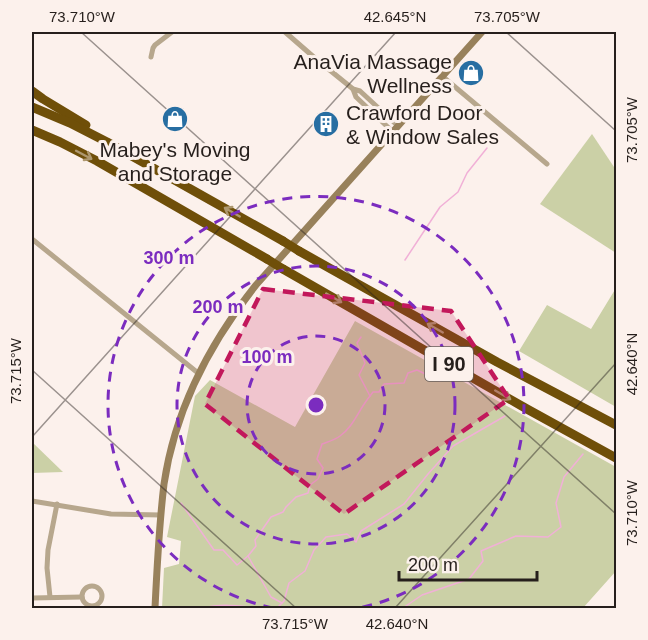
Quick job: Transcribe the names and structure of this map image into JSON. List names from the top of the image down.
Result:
{
  "streets": {
    "highway": ["I 90"]
  },
  "places": {
    "shop": ["AnaVia Massage Wellness", "Mabey's Moving and Storage"],
    "building": ["Crawford Door & Window Sales"]
  },
  "scale_bar": "200 m",
  "coordinates": [
    "73.710°W",
    "42.645°N",
    "73.705°W",
    "42.640°N",
    "73.715°W"
  ],
  "rings": ["300 m", "200 m", "100 m"]
}
